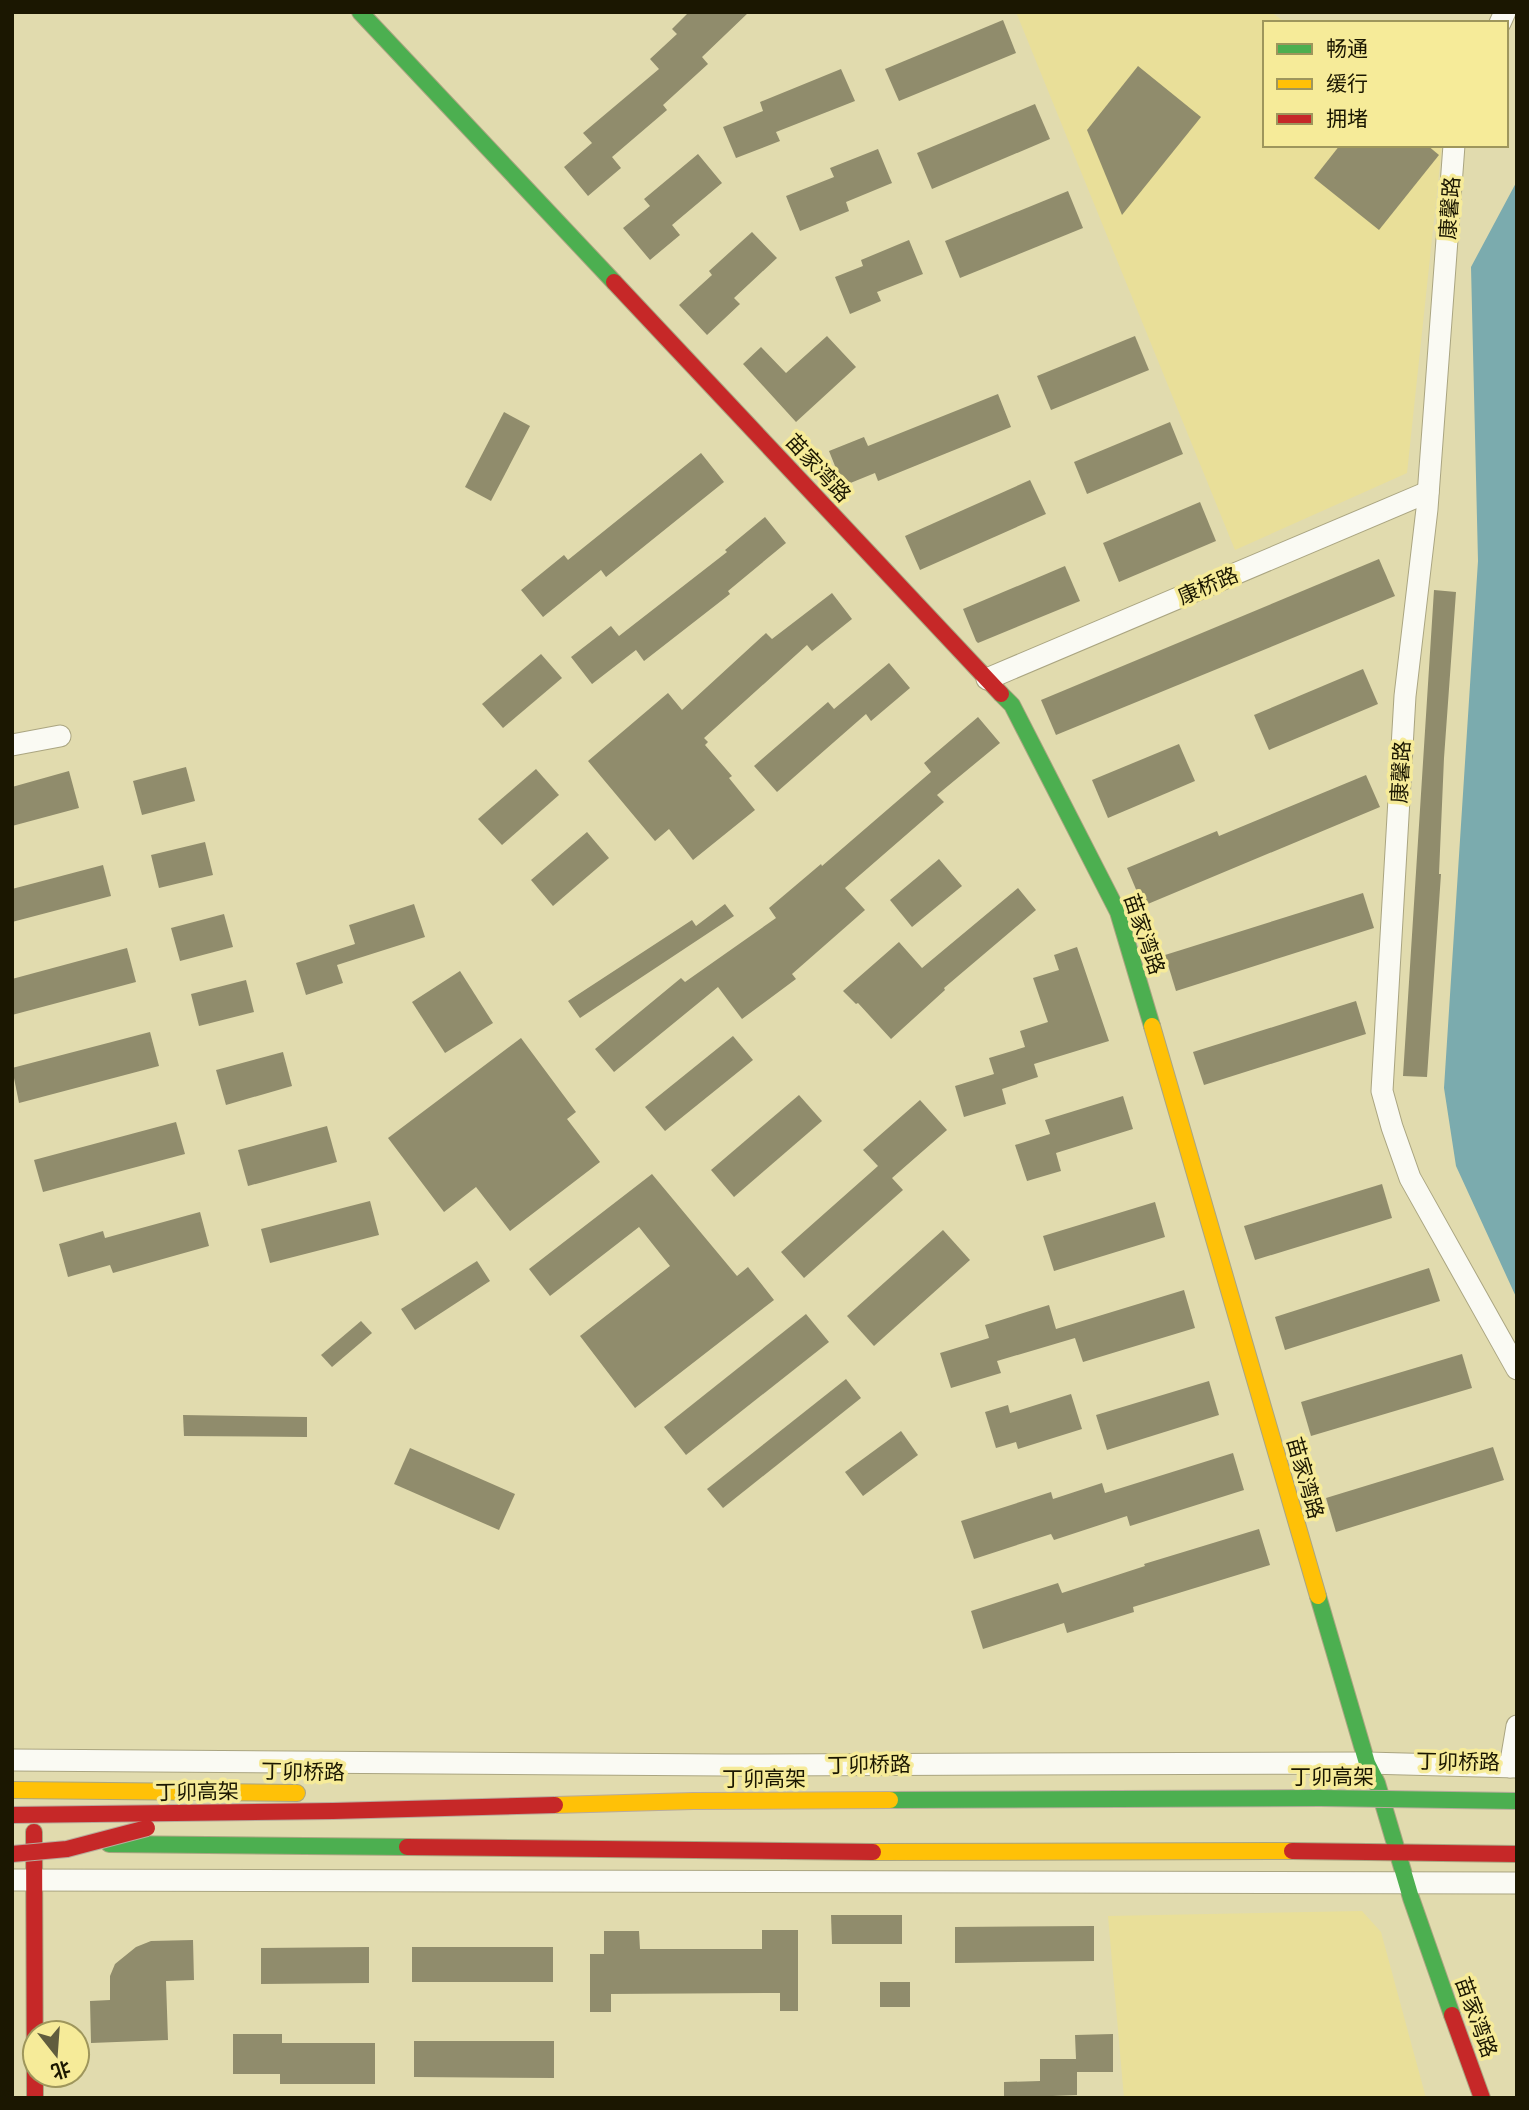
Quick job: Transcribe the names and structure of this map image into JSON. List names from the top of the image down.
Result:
{
  "streets": {
    "main road": ["苗家湾路", "丁卯桥路", "丁卯高架"],
    "street": ["康馨路", "康桥路"]
  },
  "crossings": [
    ["康馨路", "康桥路"],
    ["苗家湾路", "康桥路"],
    ["苗家湾路", "丁卯桥路"]
  ],
  "legend": ["畅通", "缓行", "拥堵"],
  "north": "bottom"
}
